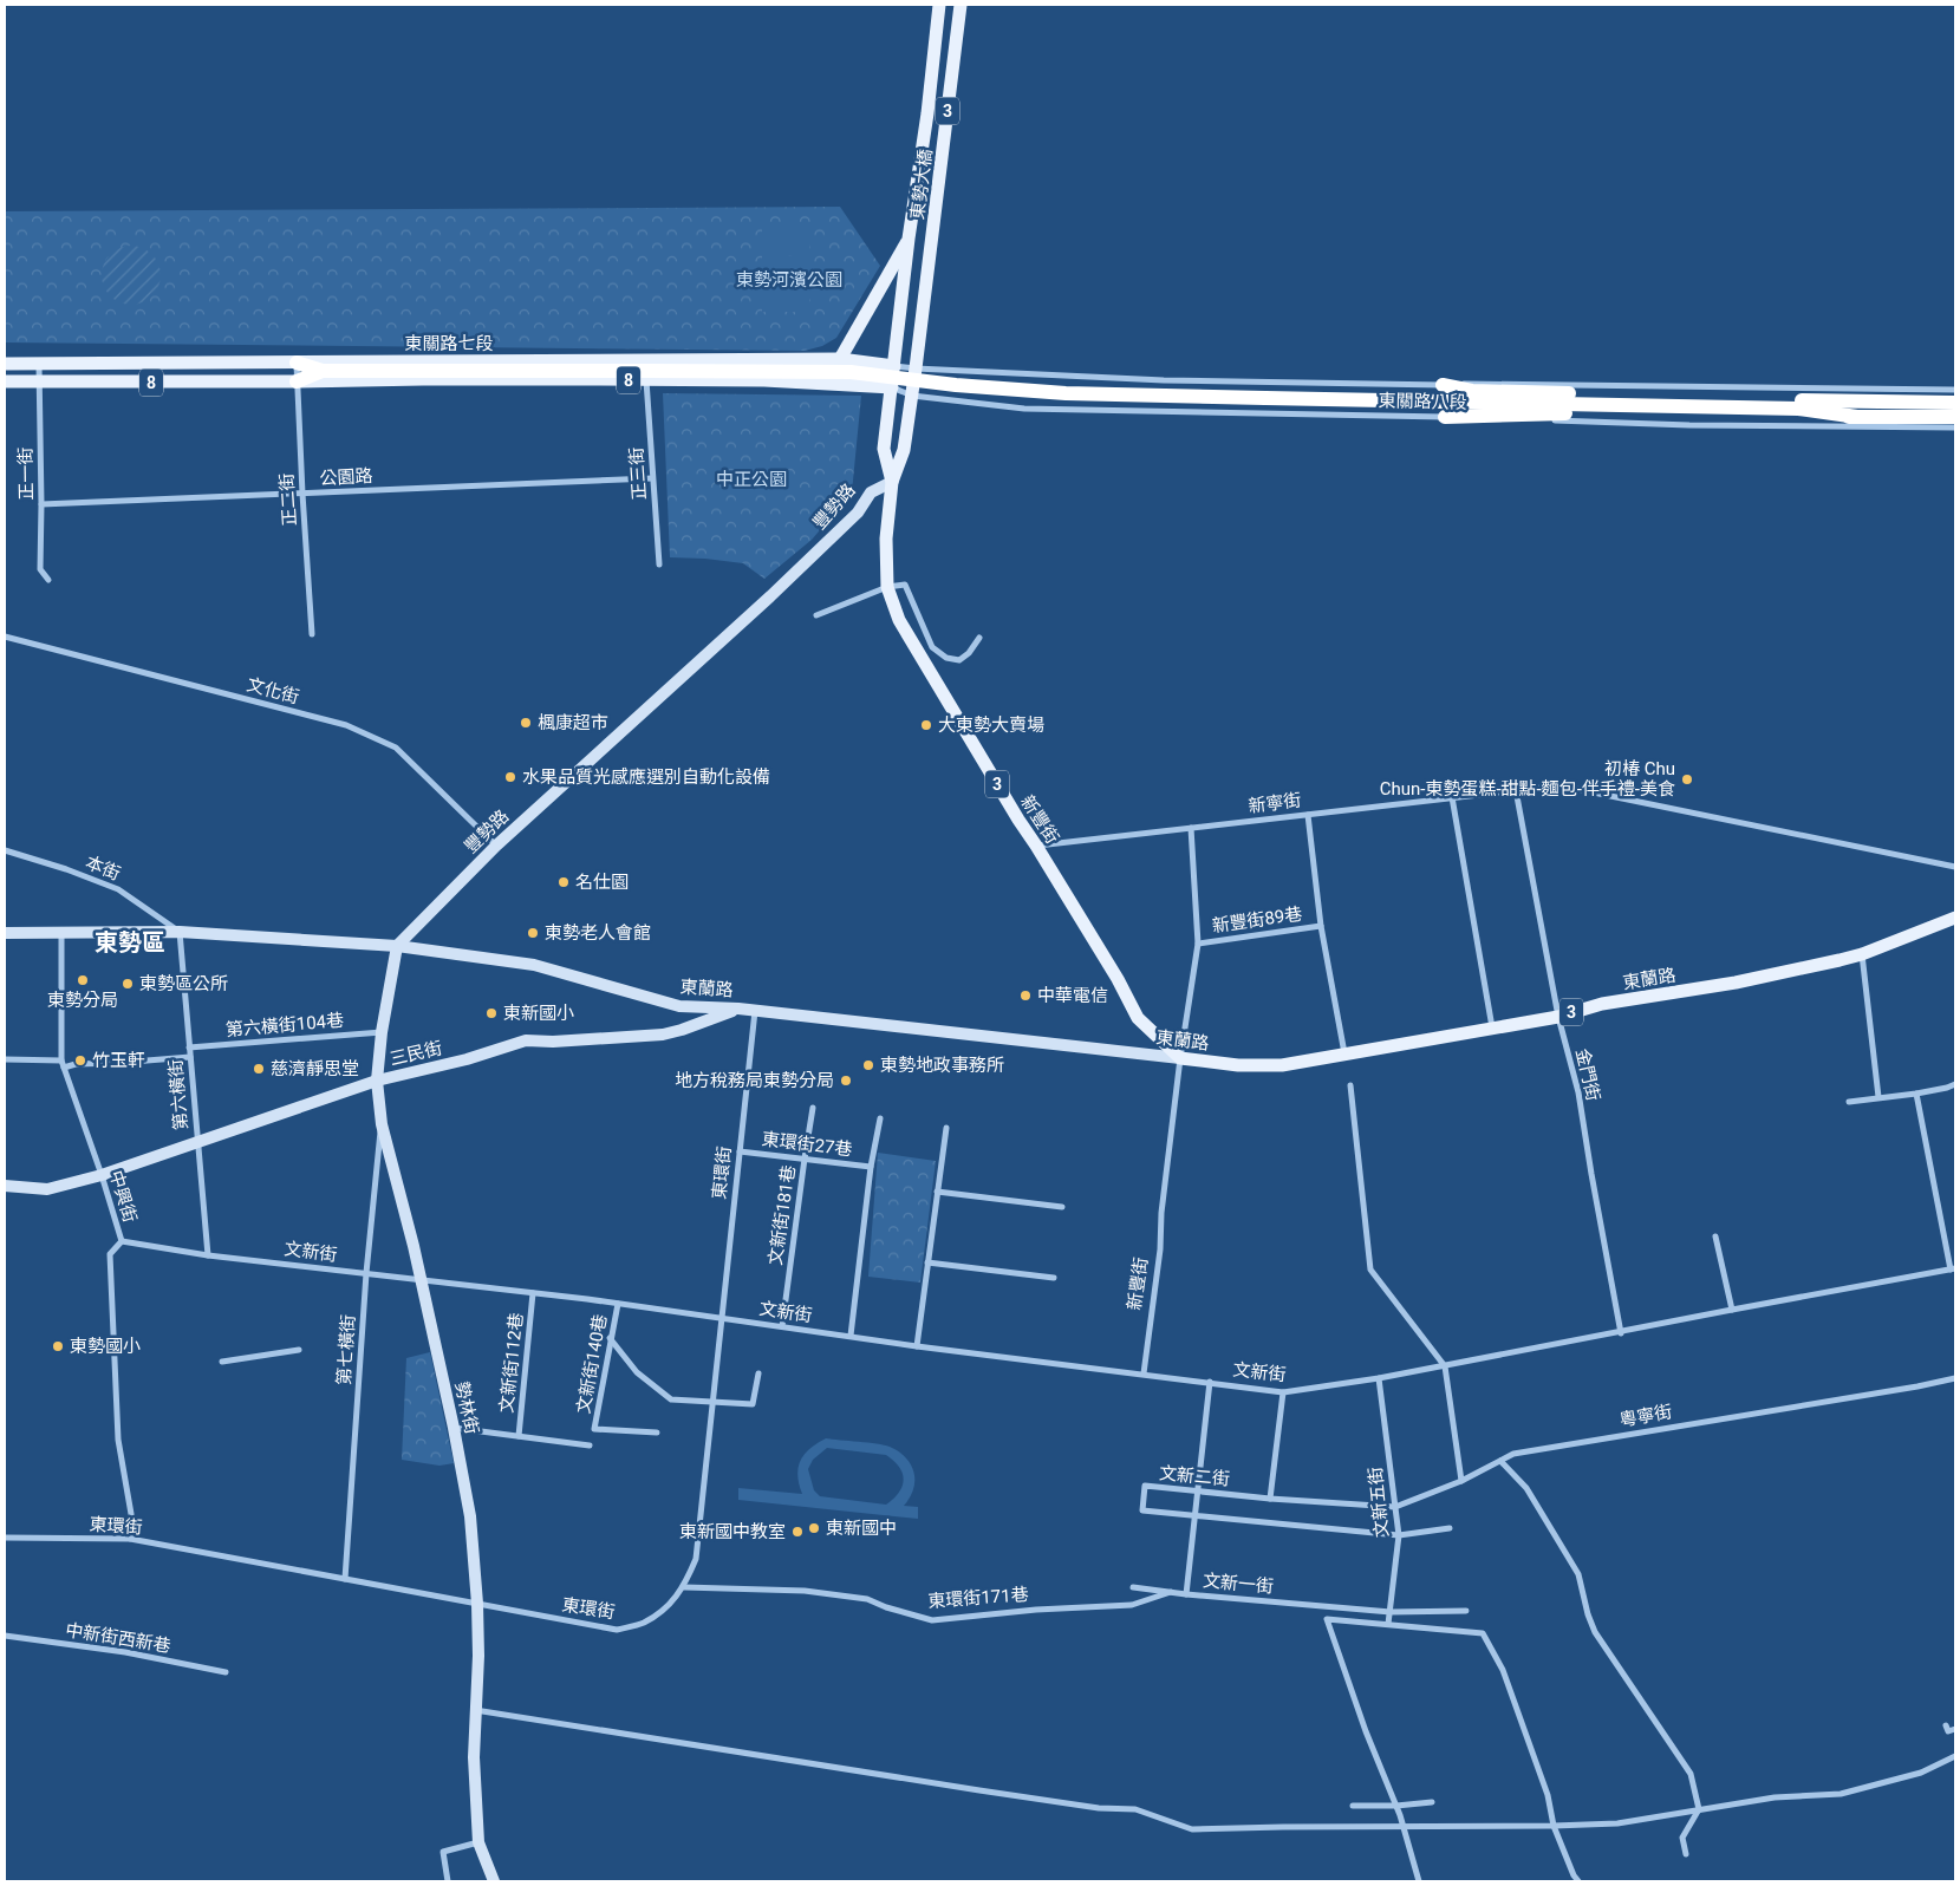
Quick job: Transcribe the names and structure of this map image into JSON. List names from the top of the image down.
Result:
{
  "streets": {
    "main road": [
      "3",
      "東勢大橋",
      "東關路七段",
      "8",
      "新豐街",
      "東蘭路"
    ],
    "street": [
      "東關路八段",
      "正一街",
      "正三街",
      "公園路",
      "正二街",
      "豐勢路",
      "文化街",
      "新寧街",
      "本街",
      "新豐街89巷",
      "第六橫街104巷",
      "三民街",
      "金門街",
      "第六橫街",
      "東環街27巷",
      "東環街",
      "中興街",
      "文新街181巷",
      "文新街",
      "第七橫街",
      "文新街112巷",
      "文新街140巷",
      "勢林街",
      "粵寧街",
      "文新二街",
      "文新五街",
      "文新一街",
      "東環街171巷",
      "中新街西新巷"
    ]
  },
  "crossings": [
    ["3", "東勢大橋"],
    ["3", "東關路七段"],
    ["3", "東關路八段"],
    ["3", "豐勢路"],
    ["3", "新豐街"],
    ["東勢大橋", "東關路七段"],
    ["東勢大橋", "東關路八段"],
    ["東關路七段", "東關路八段"],
    ["東關路七段", "正一街"],
    ["東關路七段", "正三街"],
    ["東關路七段", "正二街"],
    ["正一街", "公園路"],
    ["正三街", "公園路"],
    ["公園路", "正二街"],
    ["豐勢路", "文化街"],
    ["豐勢路", "新豐街"],
    ["豐勢路", "東蘭路"],
    ["豐勢路", "勢林街"],
    ["新寧街", "新豐街"],
    ["新寧街", "金門街"],
    ["新豐街", "新豐街89巷"],
    ["新豐街", "東蘭路"],
    ["新豐街", "文新街"],
    ["本街", "第六橫街"],
    ["東蘭路", "三民街"],
    ["東蘭路", "金門街"],
    ["東蘭路", "東環街"],
    ["東蘭路", "勢林街"],
    ["第六橫街104巷", "第六橫街"],
    ["第六橫街104巷", "勢林街"],
    ["三民街", "第六橫街"],
    ["三民街", "中興街"],
    ["三民街", "勢林街"],
    ["第六橫街", "文新街"],
    ["東環街27巷", "東環街"],
    ["東環街27巷", "文新街181巷"],
    ["東環街", "中興街"],
    ["東環街", "文新街"],
    ["東環街", "第七橫街"],
    ["東環街", "勢林街"],
    ["東環街", "東環街171巷"],
    ["中興街", "文新街"],
    ["文新街181巷", "文新街"],
    ["文新街", "第七橫街"],
    ["文新街", "文新街112巷"],
    ["文新街", "文新街140巷"],
    ["文新街", "勢林街"],
    ["文新街", "文新五街"],
    ["文新街", "文新一街"],
    ["第七橫街", "勢林街"],
    ["粵寧街", "文新二街"],
    ["文新二街", "文新五街"],
    ["文新二街", "文新一街"],
    ["文新五街", "文新一街"]
  ],
  "districts": ["東勢區"],
  "parks": ["東勢河濱公園", "中正公園"],
  "places": [
    "楓康超市",
    "大東勢大賣場",
    "水果品質光感應選別自動化設備",
    "初椿 Chu Chun-東勢蛋糕-甜點-麵包-伴手禮-美食",
    "名仕園",
    "東勢老人會館",
    "東勢分局",
    "東勢區公所",
    "中華電信",
    "東新國小",
    "竹玉軒",
    "東勢地政事務所",
    "慈濟靜思堂",
    "地方稅務局東勢分局",
    "東勢國小",
    "東新國中",
    "東新國中教室"
  ]
}
